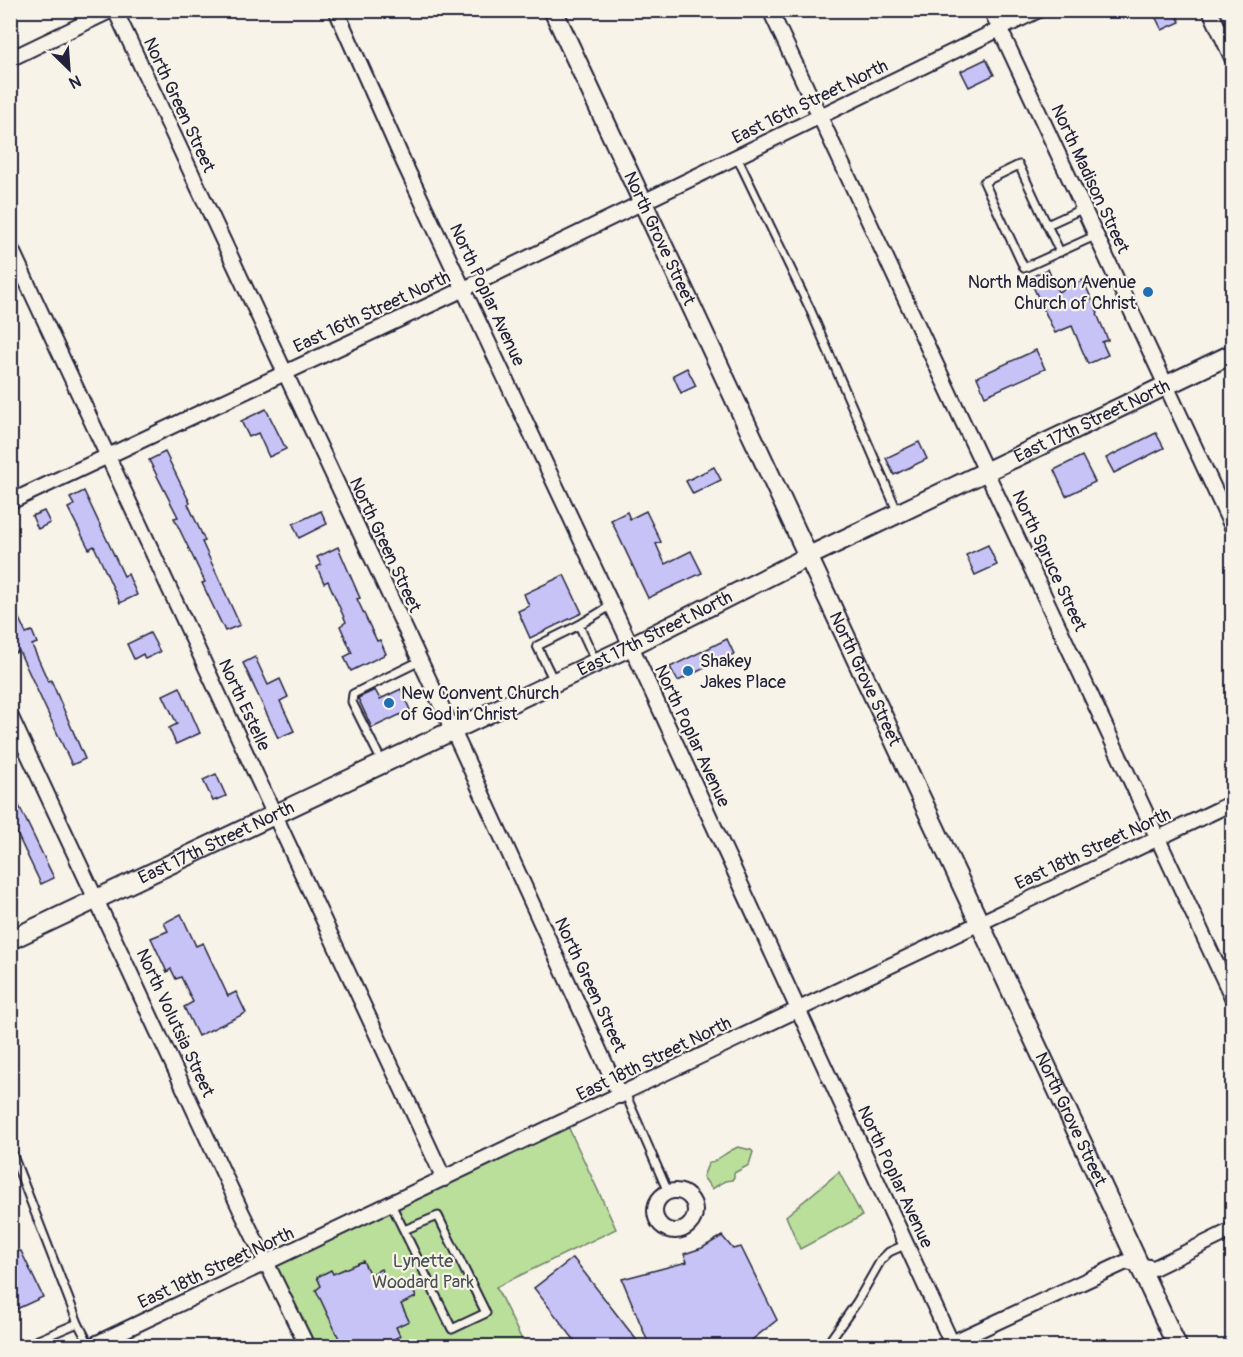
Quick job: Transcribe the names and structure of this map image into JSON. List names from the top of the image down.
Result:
{
  "streets": {
    "street": [
      "East 16th Street North",
      "North Green Street",
      "North Madison Street",
      "North Grove Street",
      "North Poplar Avenue",
      "East 17th Street North",
      "North Spruce Street",
      "North Estelle",
      "East 18th Street North",
      "North Volutsia Street"
    ]
  },
  "crossings": [
    ["East 16th Street North", "North Green Street"],
    ["East 16th Street North", "North Madison Street"],
    ["East 16th Street North", "North Grove Street"],
    ["East 16th Street North", "North Poplar Avenue"],
    ["East 16th Street North", "North Spruce Street"],
    ["East 16th Street North", "North Estelle"],
    ["North Green Street", "East 17th Street North"],
    ["North Green Street", "East 18th Street North"],
    ["North Madison Street", "East 17th Street North"],
    ["North Grove Street", "East 17th Street North"],
    ["North Grove Street", "East 18th Street North"],
    ["North Poplar Avenue", "East 17th Street North"],
    ["North Poplar Avenue", "East 18th Street North"],
    ["East 17th Street North", "North Spruce Street"],
    ["East 17th Street North", "North Estelle"],
    ["East 17th Street North", "North Volutsia Street"],
    ["North Spruce Street", "East 18th Street North"],
    ["North Estelle", "East 18th Street North"],
    ["East 18th Street North", "North Volutsia Street"]
  ],
  "parks": ["Lynette Woodard Park"],
  "places": ["North Madison Avenue Church of Christ", "Shakey Jakes Place", "New Convent Church of God in Christ"],
  "north": "bottom right"
}
